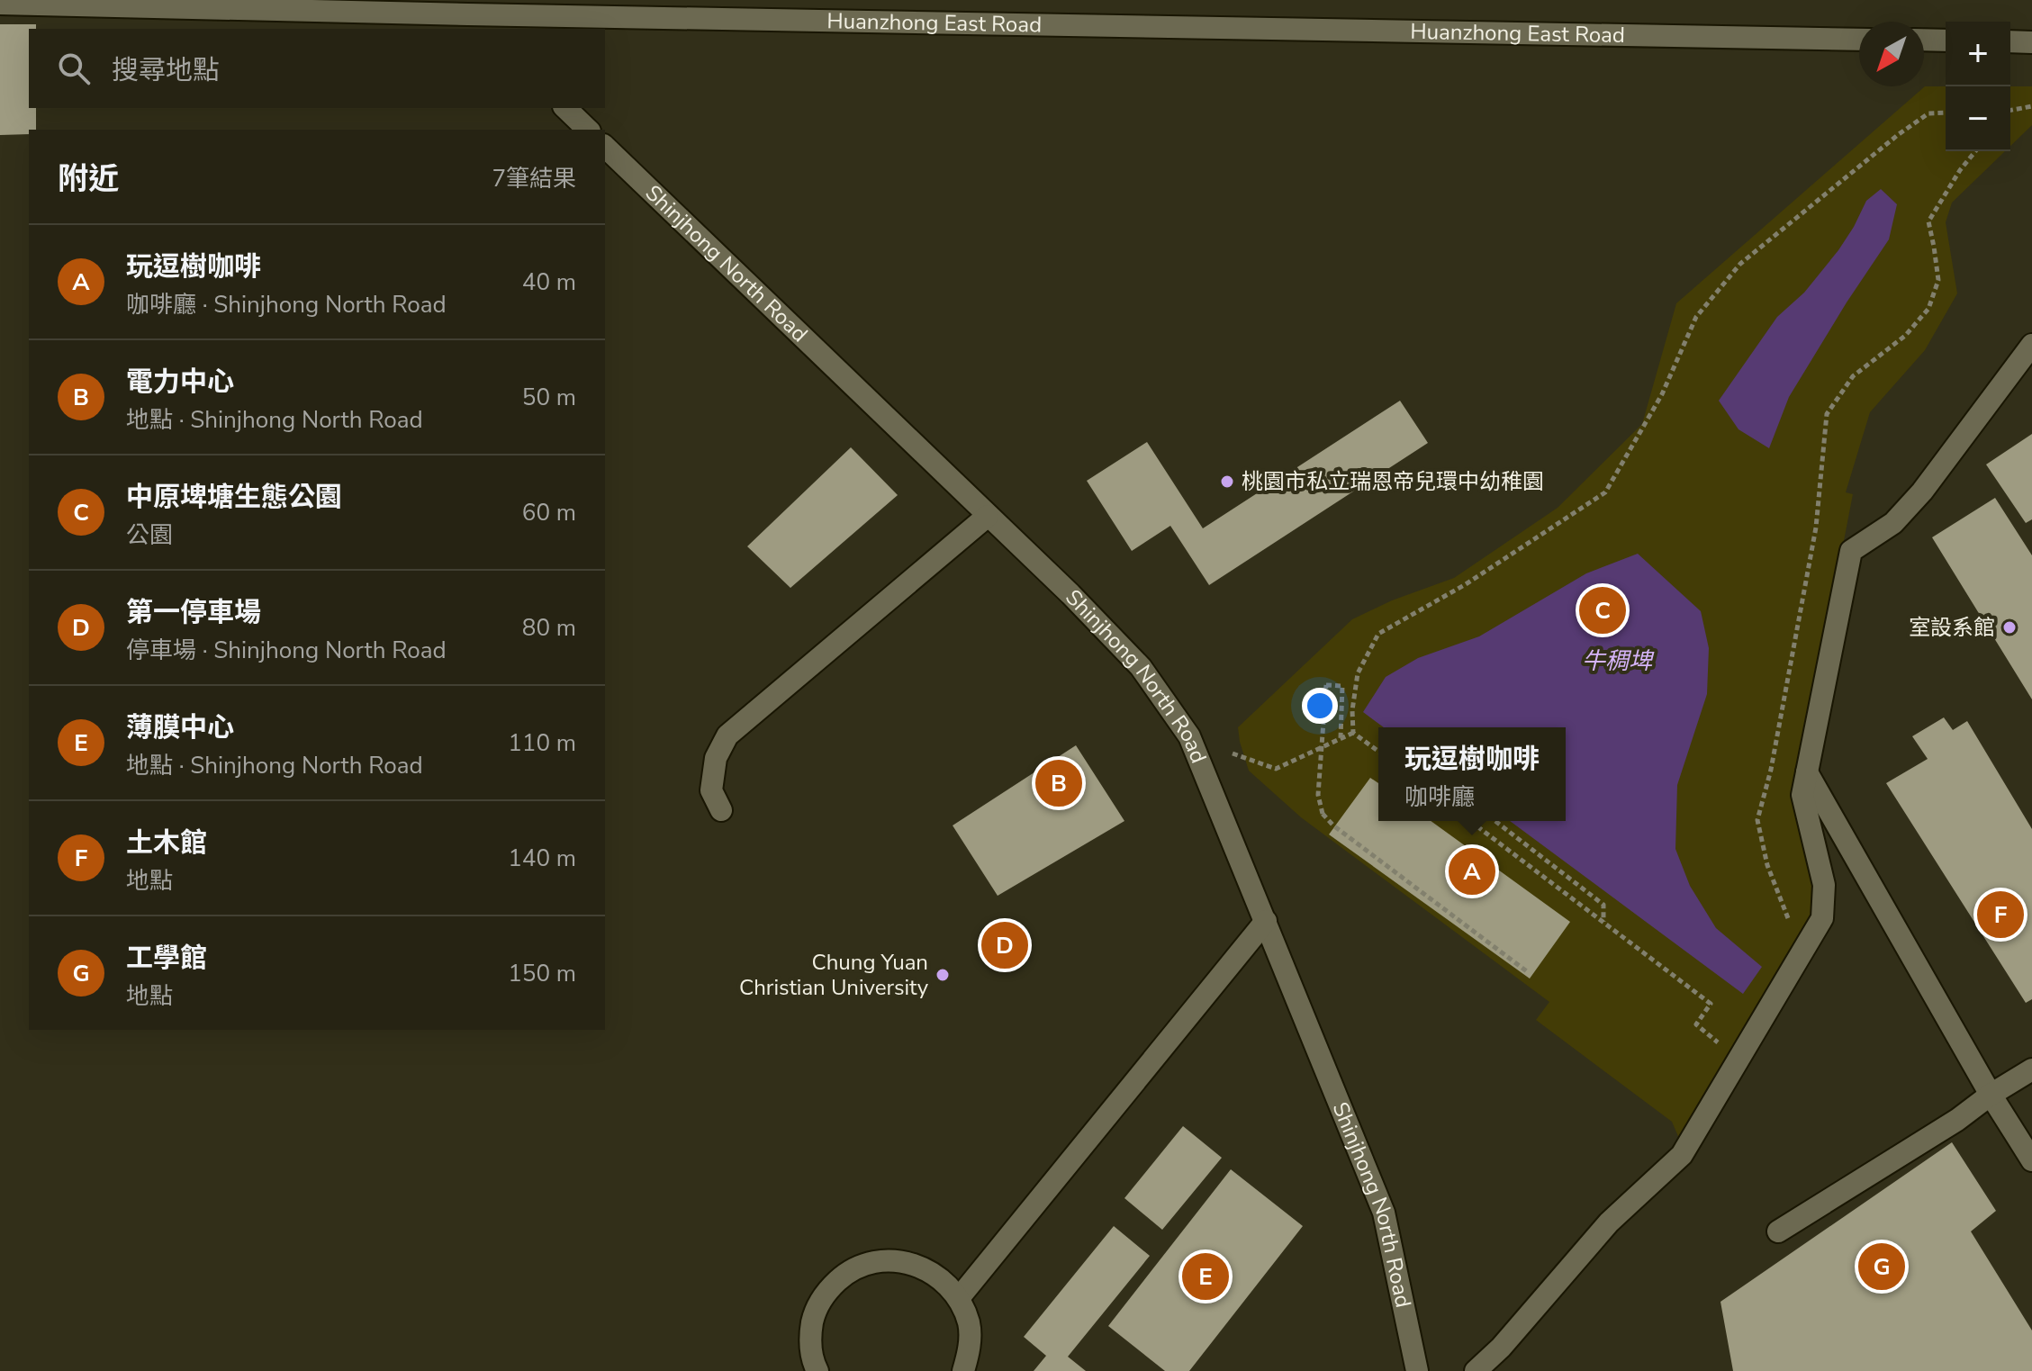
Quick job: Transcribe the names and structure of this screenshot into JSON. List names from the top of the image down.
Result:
{
  "streets": {
    "street": ["Huanzhong East Road", "Shinjhong North Road"]
  },
  "water": ["牛稠埤"],
  "places": ["桃園市私立瑞恩帝兒環中幼稚園", "室設系館", "Chung Yuan Christian University"],
  "north": "bottom left",
  "page": {
    "map_buttons": ["+", "−"],
    "search": "搜尋地點",
    "heading": ["附近", "7筆結果"],
    "list": [
      {
        "mark": "A",
        "name": "玩逗樹咖啡",
        "note": "咖啡廳 · Shinjhong North Road",
        "value": "40 m"
      },
      {
        "mark": "B",
        "name": "電力中心",
        "note": "地點 · Shinjhong North Road",
        "value": "50 m"
      },
      {
        "mark": "C",
        "name": "中原埤塘生態公園",
        "note": "公園",
        "value": "60 m"
      },
      {
        "mark": "D",
        "name": "第一停車場",
        "note": "停車場 · Shinjhong North Road",
        "value": "80 m"
      },
      {
        "mark": "E",
        "name": "薄膜中心",
        "note": "地點 · Shinjhong North Road",
        "value": "110 m"
      },
      {
        "mark": "F",
        "name": "土木館",
        "note": "地點",
        "value": "140 m"
      },
      {
        "mark": "G",
        "name": "工學館",
        "note": "地點",
        "value": "150 m"
      }
    ],
    "pins": [
      "C",
      "B",
      "A",
      "F",
      "D",
      "G",
      "E"
    ],
    "popup": ["玩逗樹咖啡", "咖啡廳"]
  }
}
